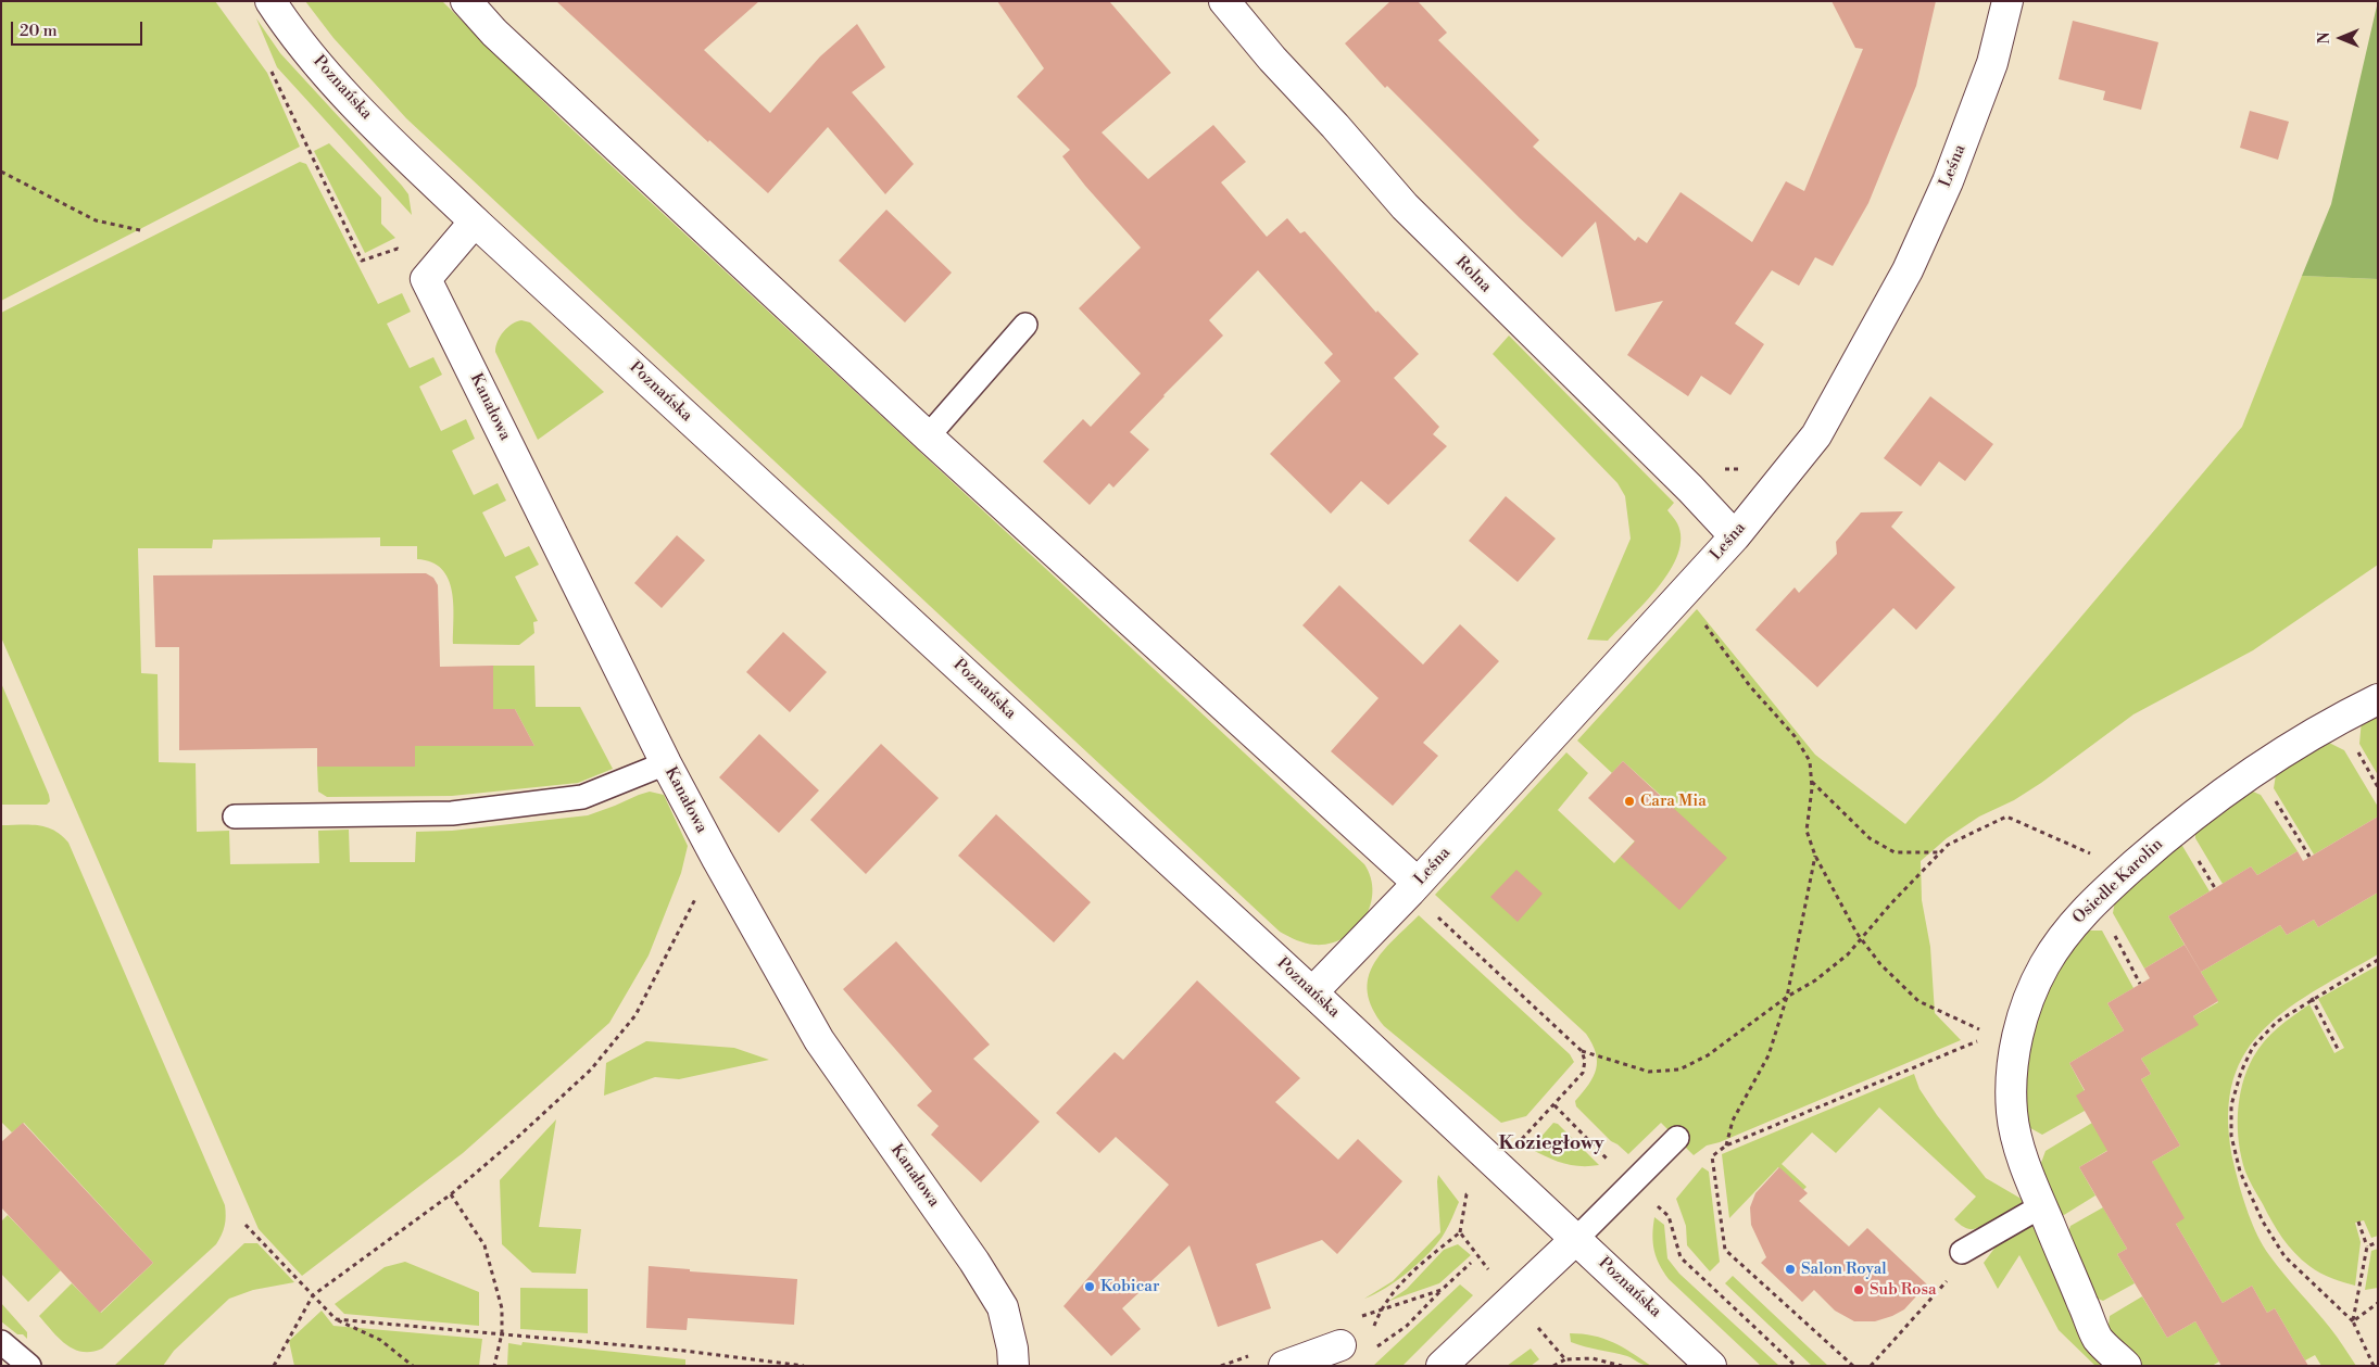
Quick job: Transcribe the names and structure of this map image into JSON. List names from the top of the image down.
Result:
{
  "streets": {
    "street": [
      "Poznańska",
      "Leśna",
      "Rolna",
      "Kanałowa",
      "Osiedle Karolin"
    ]
  },
  "crossings": [
    ["Poznańska", "Leśna"],
    ["Leśna", "Rolna"]
  ],
  "districts": ["Koziegłowy"],
  "places": [
    "Cara Mia",
    "Salon Royal",
    "Kobicar",
    "Sub Rosa"
  ],
  "scale_bar": "20 m",
  "north": "left"
}
